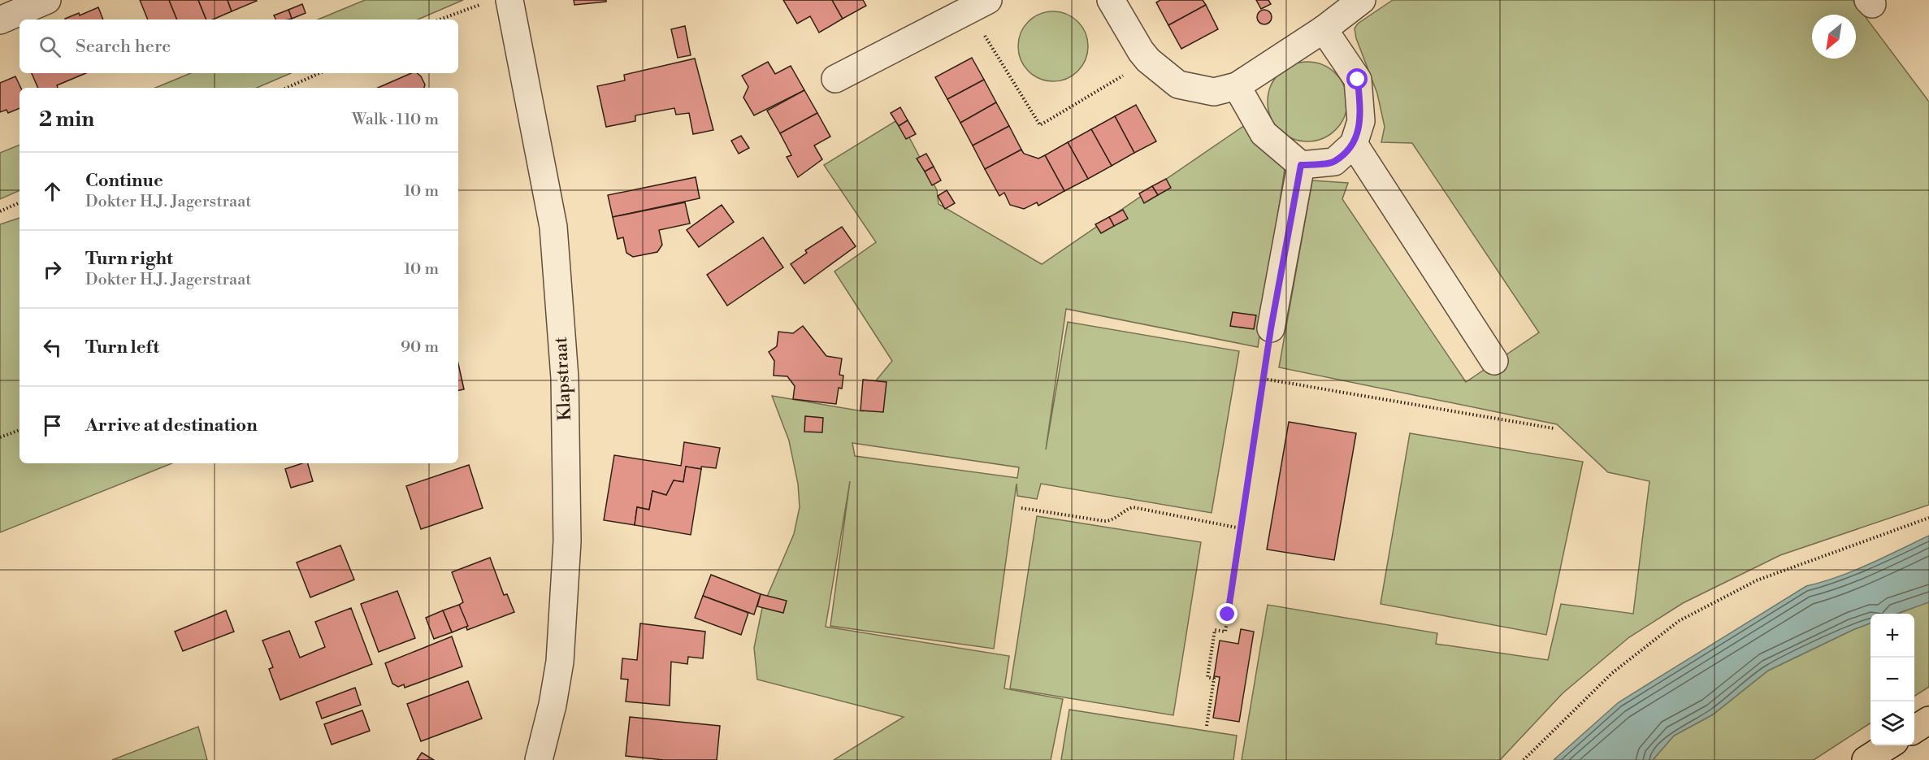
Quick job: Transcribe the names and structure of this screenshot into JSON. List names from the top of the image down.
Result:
{
  "streets": {
    "street": ["Klapstraat"]
  },
  "north": "bottom left",
  "page": {
    "search": "Search here",
    "heading": ["2 min", "Walk · 110 m"],
    "list": [
      ["Continue", "Dokter H.J. Jagerstraat", "10 m"],
      ["Turn right", "Dokter H.J. Jagerstraat", "10 m"],
      ["Turn left", "90 m"],
      "Arrive at destination"
    ],
    "map_buttons": ["+", "−"]
  }
}
